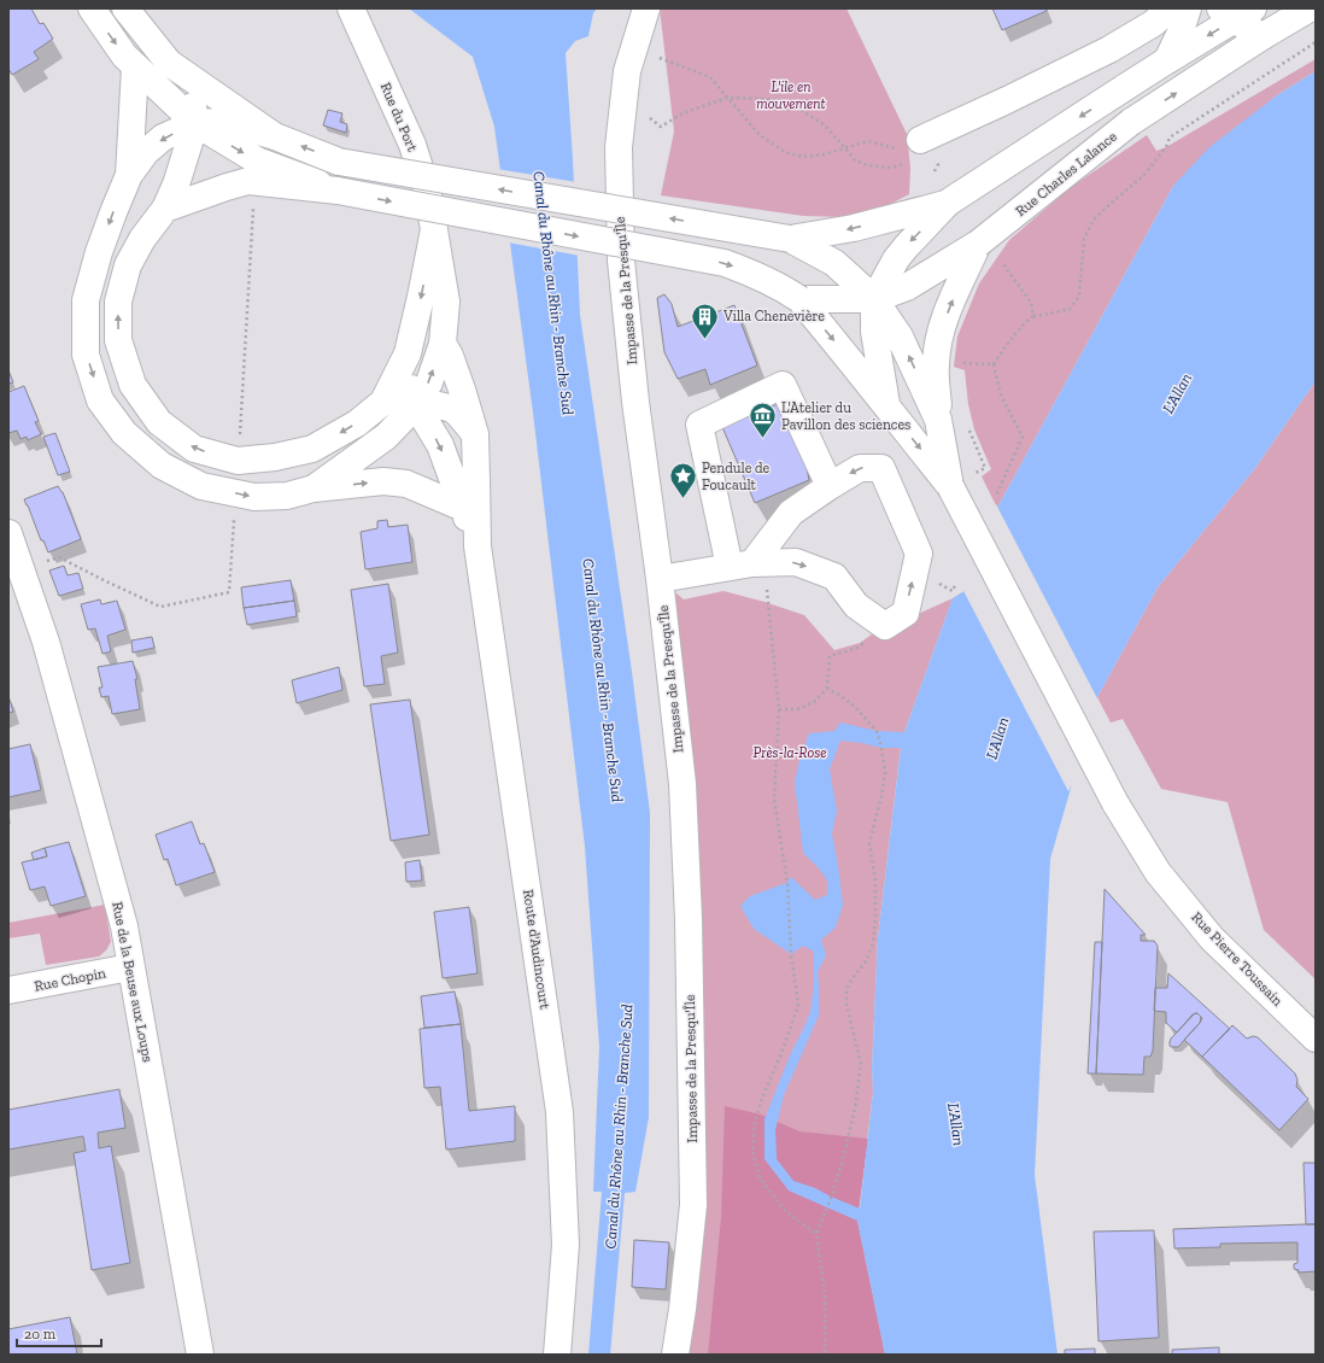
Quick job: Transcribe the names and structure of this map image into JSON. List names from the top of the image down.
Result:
{
  "streets": {
    "main road": [
      "Rue du Port",
      "Rue Charles Lalance",
      "Impasse de la Presqu'Île",
      "Route d'Audincourt",
      "Rue Pierre Toussain",
      "Rue Chopin",
      "Rue de la Beuse aux Loups"
    ]
  },
  "crossings": [
    ["Rue Chopin", "Rue de la Beuse aux Loups"]
  ],
  "water": ["Canal du Rhône au Rhin - Branche Sud", "L'Allan"],
  "parks": ["L'ile en mouvement", "Près-la-Rose"],
  "places": {
    "building": ["Villa Chenevière"],
    "museum": ["L'Atelier du Pavillon des sciences"],
    "place": ["Pendule de Foucault"]
  },
  "scale_bar": "20 m"
}
